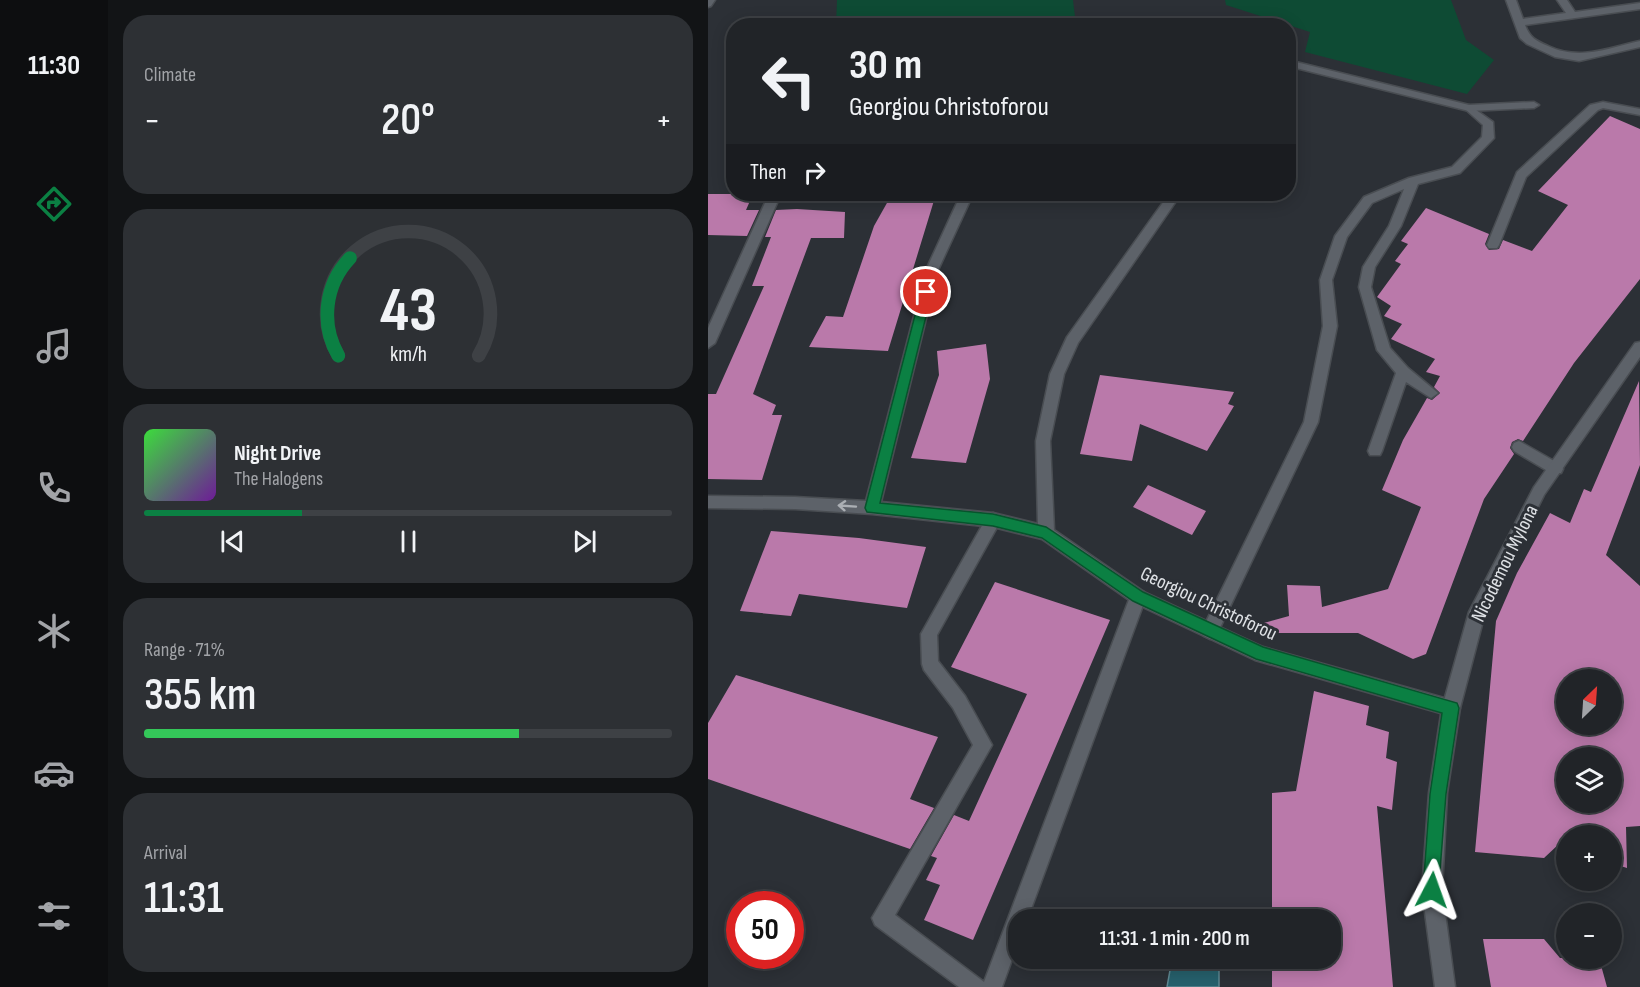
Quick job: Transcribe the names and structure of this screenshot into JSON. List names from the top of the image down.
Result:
{
  "streets": {
    "street": ["Nicodemou Mylona", "Georgiou Christoforou"]
  },
  "crossings": [
    ["Nicodemou Mylona", "Georgiou Christoforou"]
  ],
  "north": "top right",
  "page": {
    "tabs": "11:30",
    "tile": [
      "Climate",
      ["Range · 71%", "355 km"],
      ["Arrival", "11:31"]
    ],
    "turn": ["30 m", "Georgiou Christoforou"],
    "heat": ["−", "20°", "+"],
    "then": "Then",
    "song": ["Night Drive", "The Halogens"],
    "map_buttons": ["+", "−"],
    "limit": "50",
    "trip": "11:31 · 1 min · 200 m",
    "gauge": ["43", "km/h"]
  }
}
